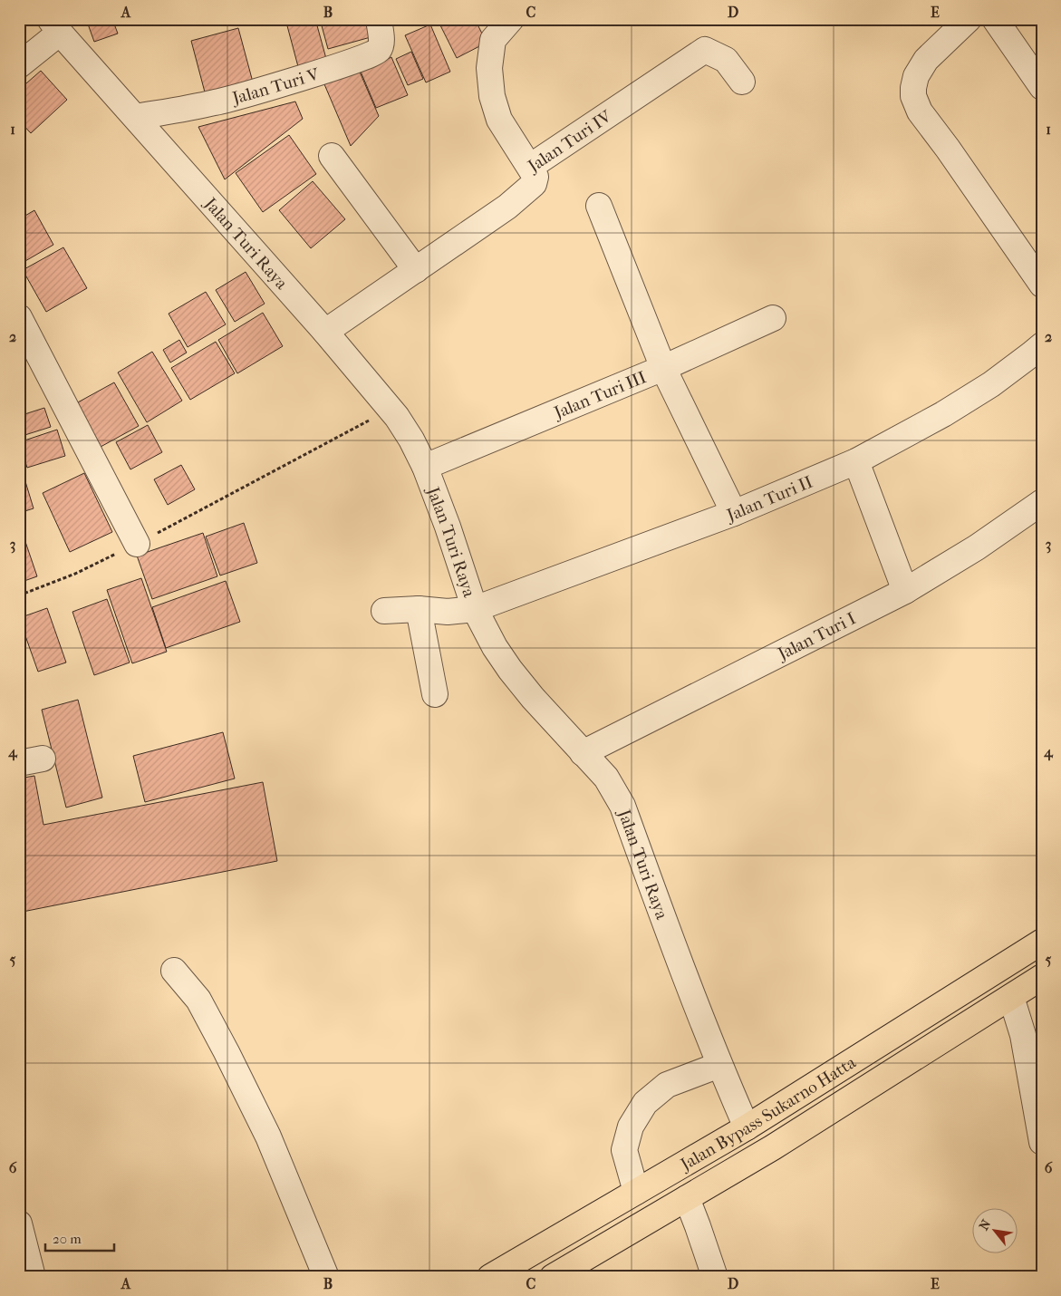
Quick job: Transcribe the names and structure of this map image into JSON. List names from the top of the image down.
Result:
{
  "streets": {
    "highway": ["Jalan Bypass Sukarno Hatta"],
    "street": [
      "Jalan Turi V",
      "Jalan Turi IV",
      "Jalan Turi Raya",
      "Jalan Turi III",
      "Jalan Turi II",
      "Jalan Turi I"
    ]
  },
  "crossings": [
    ["Jalan Turi V", "Jalan Turi Raya"],
    ["Jalan Turi IV", "Jalan Turi Raya"],
    ["Jalan Turi Raya", "Jalan Turi III"],
    ["Jalan Turi Raya", "Jalan Turi II"],
    ["Jalan Turi Raya", "Jalan Turi I"],
    ["Jalan Turi Raya", "Jalan Bypass Sukarno Hatta"]
  ],
  "scale_bar": "20 m",
  "north": "top left",
  "grid": {
    "columns": [
      "A",
      "B",
      "C",
      "D",
      "E"
    ],
    "rows": [
      "1",
      "2",
      "3",
      "4",
      "5",
      "6"
    ]
  }
}
